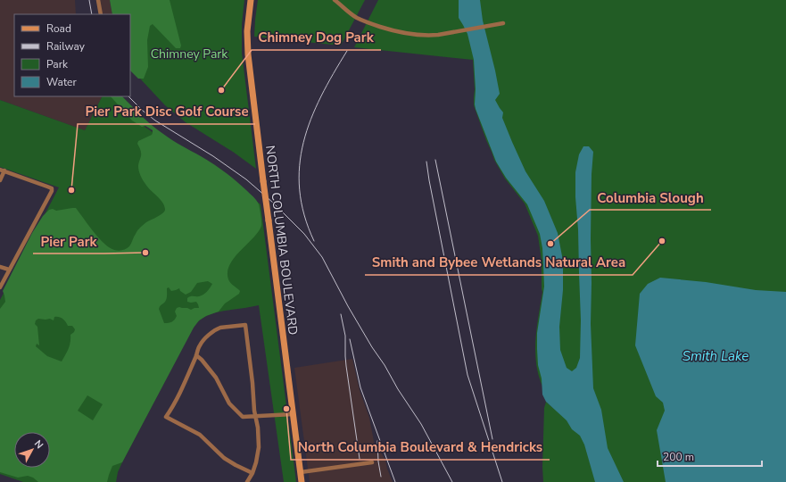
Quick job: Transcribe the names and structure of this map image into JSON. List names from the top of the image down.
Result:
{
  "streets": {
    "main road": ["NORTH COLUMBIA BOULEVARD"]
  },
  "water": ["Smith Lake"],
  "parks": ["Chimney Park"],
  "places": [
    "Chimney Dog Park",
    "Pier Park Disc Golf Course",
    "Smith and Bybee Wetlands Natural Area",
    "Columbia Slough",
    "Pier Park",
    "North Columbia Boulevard & Hendricks"
  ],
  "legend": [
    "Road",
    "Railway",
    "Park",
    "Water"
  ],
  "scale_bar": "200 m",
  "north": "top right"
}
